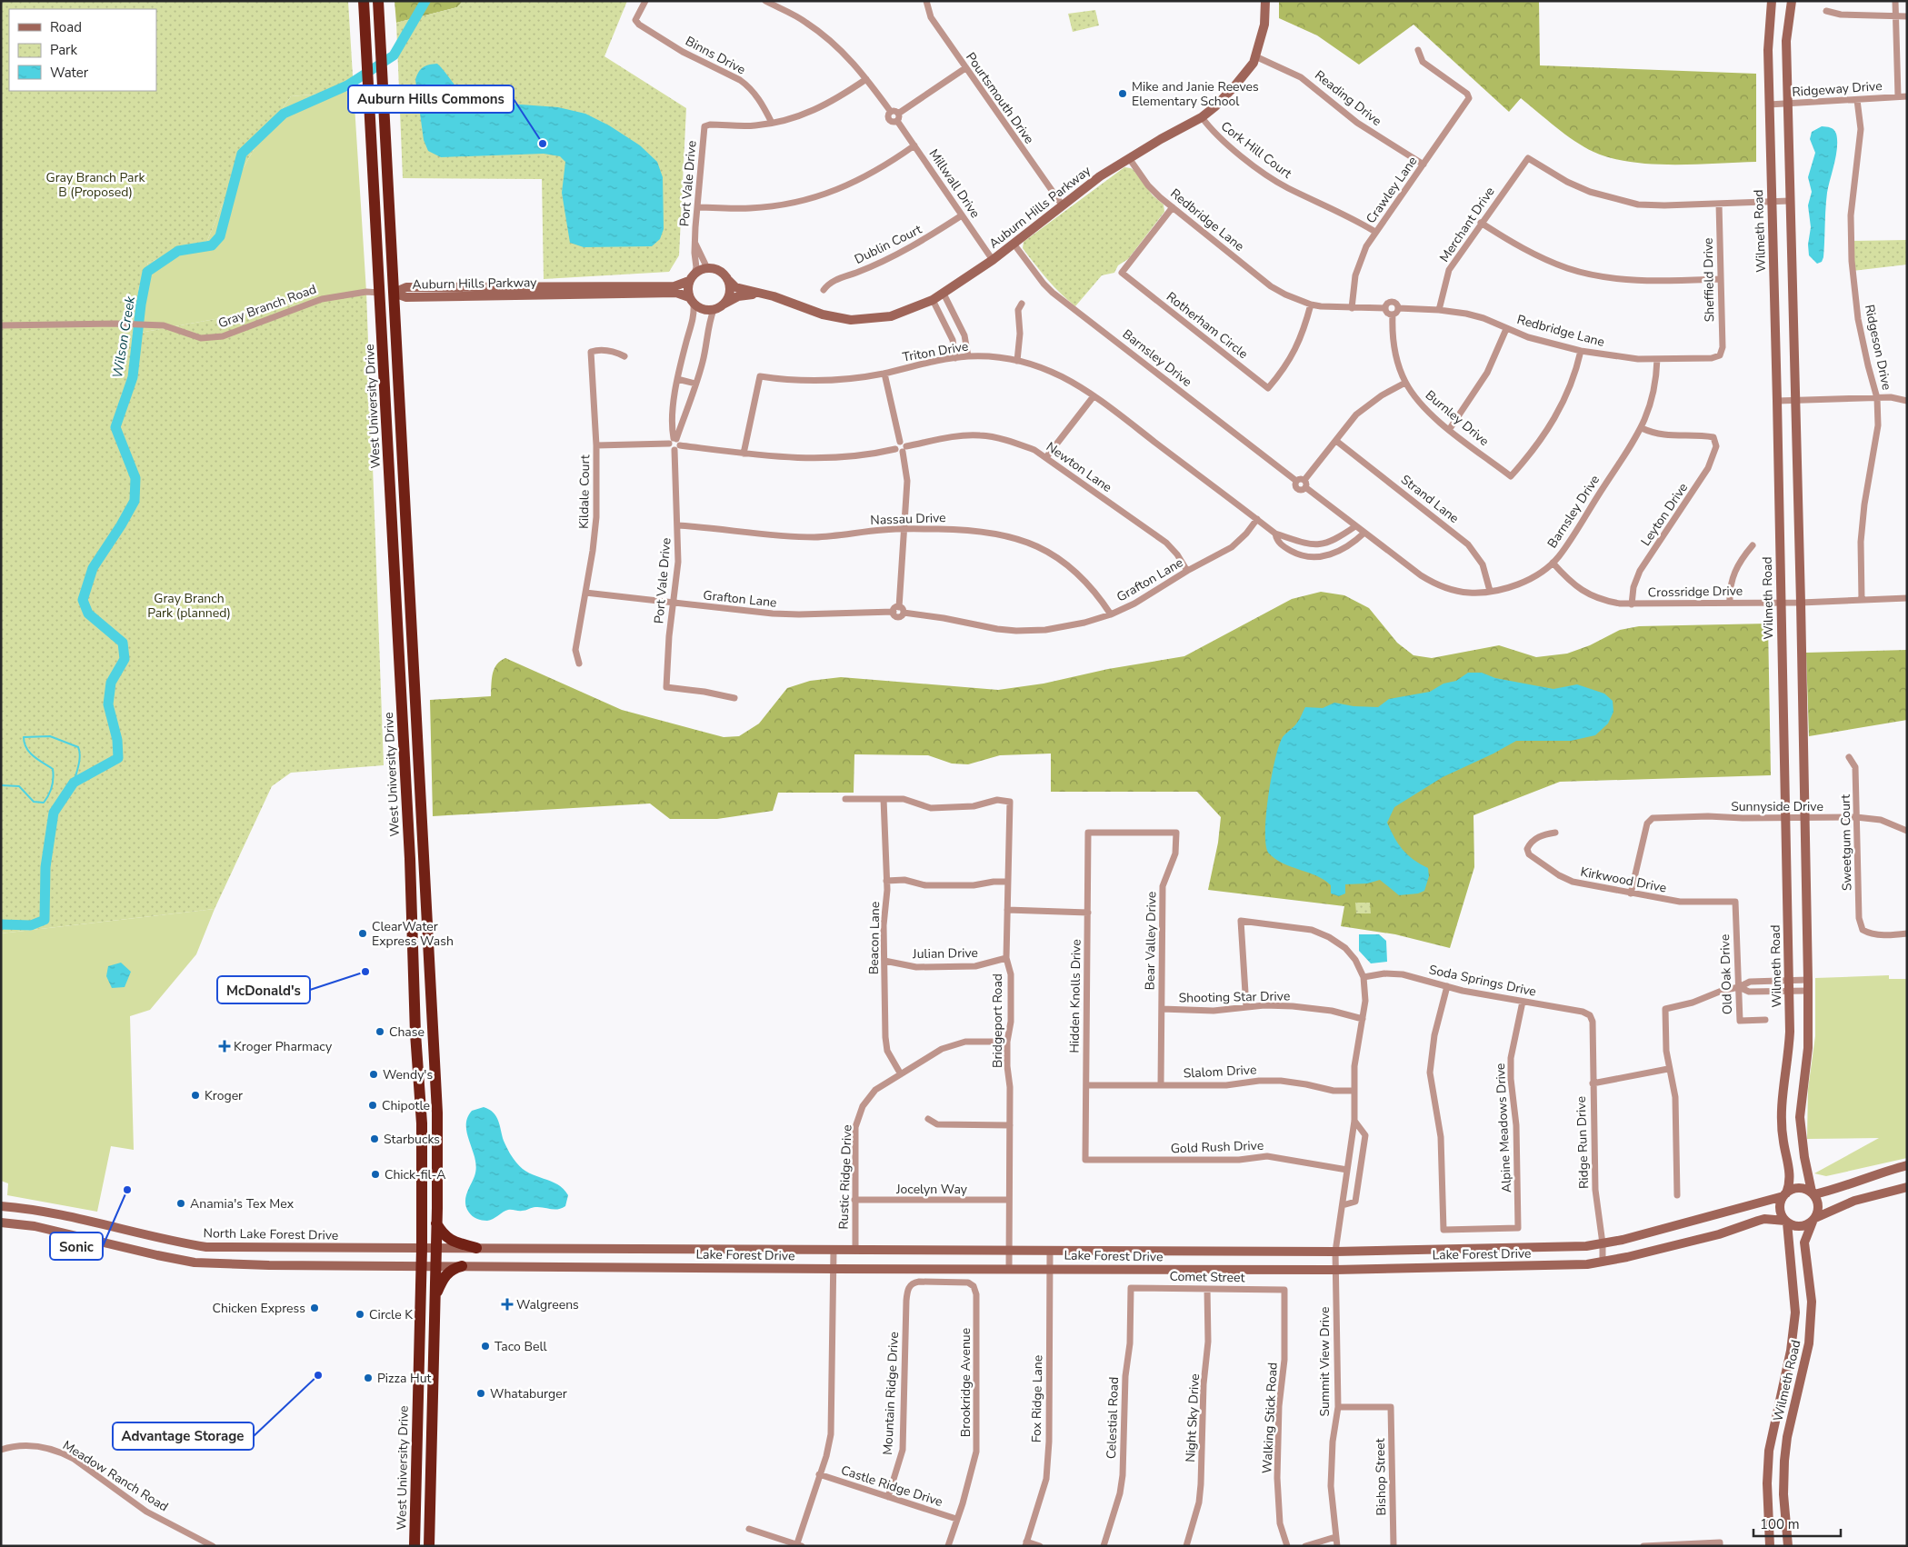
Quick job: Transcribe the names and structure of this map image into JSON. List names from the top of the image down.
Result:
{
  "streets": {
    "highway": ["West University Drive"],
    "street": [
      "Binns Drive",
      "Ridgeway Drive",
      "Pourtsmouth Drive",
      "Reading Drive",
      "Cork Hill Court",
      "Port Vale Drive",
      "Millwall Drive",
      "Crawley Lane",
      "Auburn Hills Parkway",
      "Redbridge Lane",
      "Merchant Drive",
      "Wilmeth Road",
      "Dublin Court",
      "Sheffield Drive",
      "Gray Branch Road",
      "Rotherham Circle",
      "Ridgeson Drive",
      "Triton Drive",
      "Barnsley Drive",
      "Burnley Drive",
      "Newton Lane",
      "Kildale Court",
      "Strand Lane",
      "Leyton Drive",
      "Nassau Drive",
      "Grafton Lane",
      "Crossridge Drive",
      "Sunnyside Drive",
      "Sweetgum Court",
      "Kirkwood Drive",
      "Beacon Lane",
      "Bear Valley Drive",
      "Julian Drive",
      "Old Oak Drive",
      "Soda Springs Drive",
      "Hidden Knolls Drive",
      "Shooting Star Drive",
      "Bridgeport Road",
      "Slalom Drive",
      "Alpine Meadows Drive",
      "Ridge Run Drive",
      "Gold Rush Drive",
      "Rustic Ridge Drive",
      "Jocelyn Way",
      "North Lake Forest Drive",
      "Lake Forest Drive",
      "Comet Street",
      "Summit View Drive",
      "Brookridge Avenue",
      "Mountain Ridge Drive",
      "Fox Ridge Lane",
      "Celestial Road",
      "Night Sky Drive",
      "Walking Stick Road",
      "Meadow Ranch Road",
      "Bishop Street",
      "Castle Ridge Drive"
    ]
  },
  "crossings": [
    ["Binns Drive", "Port Vale Drive"],
    ["Ridgeway Drive", "Wilmeth Road"],
    ["Ridgeway Drive", "Ridgeson Drive"],
    ["Pourtsmouth Drive", "Auburn Hills Parkway"],
    ["Reading Drive", "Crawley Lane"],
    ["Reading Drive", "Auburn Hills Parkway"],
    ["Cork Hill Court", "Crawley Lane"],
    ["Cork Hill Court", "Auburn Hills Parkway"],
    ["Port Vale Drive", "Auburn Hills Parkway"],
    ["Port Vale Drive", "Nassau Drive"],
    ["Port Vale Drive", "Grafton Lane"],
    ["Millwall Drive", "Auburn Hills Parkway"],
    ["Millwall Drive", "Dublin Court"],
    ["Crawley Lane", "Redbridge Lane"],
    ["Auburn Hills Parkway", "Redbridge Lane"],
    ["Auburn Hills Parkway", "Barnsley Drive"],
    ["Redbridge Lane", "Merchant Drive"],
    ["Redbridge Lane", "Sheffield Drive"],
    ["Redbridge Lane", "Rotherham Circle"],
    ["Redbridge Lane", "Barnsley Drive"],
    ["Redbridge Lane", "Burnley Drive"],
    ["Merchant Drive", "Sheffield Drive"],
    ["Wilmeth Road", "Crossridge Drive"],
    ["Wilmeth Road", "Sunnyside Drive"],
    ["Wilmeth Road", "Lake Forest Drive"],
    ["Gray Branch Road", "West University Drive"],
    ["Ridgeson Drive", "Crossridge Drive"],
    ["Triton Drive", "Barnsley Drive"],
    ["Triton Drive", "Grafton Lane"],
    ["Barnsley Drive", "Strand Lane"],
    ["Barnsley Drive", "Leyton Drive"],
    ["Barnsley Drive", "Crossridge Drive"],
    ["West University Drive", "North Lake Forest Drive"],
    ["Newton Lane", "Grafton Lane"],
    ["Kildale Court", "Grafton Lane"],
    ["Leyton Drive", "Crossridge Drive"],
    ["Nassau Drive", "Grafton Lane"],
    ["Sunnyside Drive", "Sweetgum Court"],
    ["Sunnyside Drive", "Kirkwood Drive"],
    ["Kirkwood Drive", "Old Oak Drive"],
    ["Beacon Lane", "Julian Drive"],
    ["Beacon Lane", "Bridgeport Road"],
    ["Beacon Lane", "Rustic Ridge Drive"],
    ["Bear Valley Drive", "Hidden Knolls Drive"],
    ["Bear Valley Drive", "Shooting Star Drive"],
    ["Bear Valley Drive", "Slalom Drive"],
    ["Julian Drive", "Bridgeport Road"],
    ["Soda Springs Drive", "Alpine Meadows Drive"],
    ["Soda Springs Drive", "Ridge Run Drive"],
    ["Soda Springs Drive", "Summit View Drive"],
    ["Hidden Knolls Drive", "Slalom Drive"],
    ["Hidden Knolls Drive", "Gold Rush Drive"],
    ["Shooting Star Drive", "Summit View Drive"],
    ["Bridgeport Road", "Rustic Ridge Drive"],
    ["Bridgeport Road", "Jocelyn Way"],
    ["Bridgeport Road", "Lake Forest Drive"],
    ["Slalom Drive", "Summit View Drive"],
    ["Ridge Run Drive", "Lake Forest Drive"],
    ["Gold Rush Drive", "Summit View Drive"],
    ["Rustic Ridge Drive", "Jocelyn Way"],
    ["Rustic Ridge Drive", "Lake Forest Drive"],
    ["North Lake Forest Drive", "Lake Forest Drive"],
    ["Lake Forest Drive", "Summit View Drive"],
    ["Lake Forest Drive", "Fox Ridge Lane"],
    ["Comet Street", "Celestial Road"],
    ["Comet Street", "Night Sky Drive"],
    ["Comet Street", "Walking Stick Road"],
    ["Summit View Drive", "Bishop Street"],
    ["Brookridge Avenue", "Mountain Ridge Drive"],
    ["Brookridge Avenue", "Castle Ridge Drive"],
    ["Mountain Ridge Drive", "Castle Ridge Drive"]
  ],
  "water": ["Wilson Creek"],
  "parks": ["Gray Branch Park B (Proposed)", "Gray Branch Park (planned)"],
  "places": {
    "other": [
      "Mike and Janie Reeves Elementary School",
      "Auburn Hills Commons",
      "ClearWater Express Wash",
      "McDonald's",
      "Chase",
      "Wendy's",
      "Kroger",
      "Chipotle",
      "Starbucks",
      "Chick-fil-A",
      "Sonic",
      "Anamia's Tex Mex",
      "Chicken Express",
      "Circle K",
      "Taco Bell",
      "Advantage Storage",
      "Pizza Hut",
      "Whataburger"
    ],
    "health": ["Kroger Pharmacy", "Walgreens"]
  },
  "legend": ["Road", "Park", "Water"],
  "scale_bar": "100 m"
}
